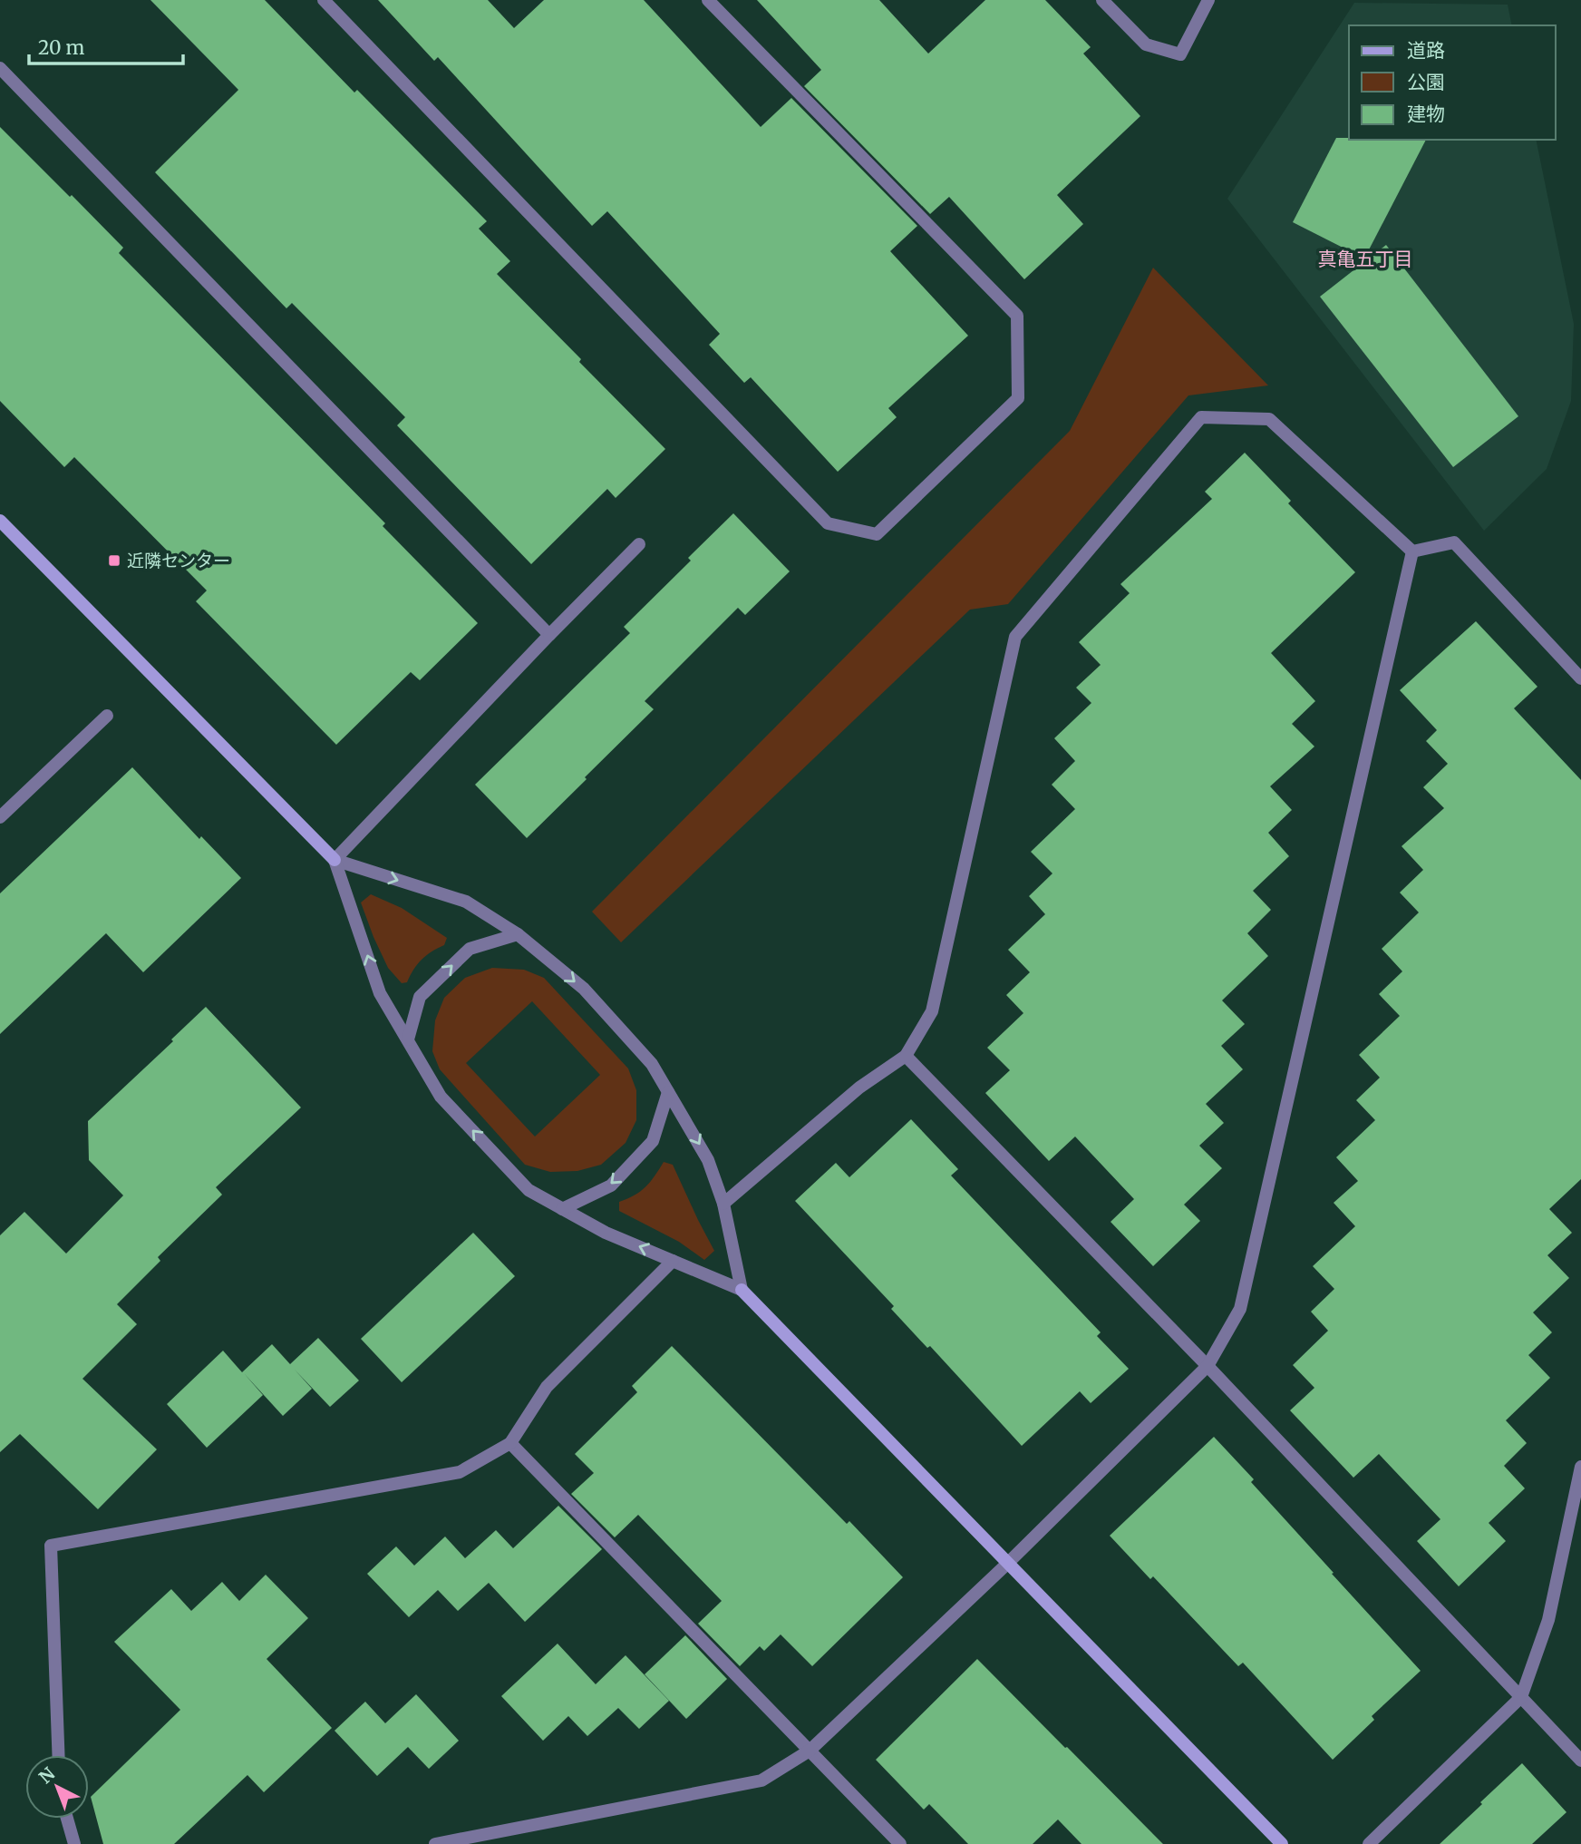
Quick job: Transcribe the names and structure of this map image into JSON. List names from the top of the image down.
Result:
{
  "districts": ["真亀五丁目"],
  "places": {
    "transit": ["近隣センター"]
  },
  "legend": ["道路", "公園", "建物"],
  "scale_bar": "20 m",
  "north": "top left"
}
